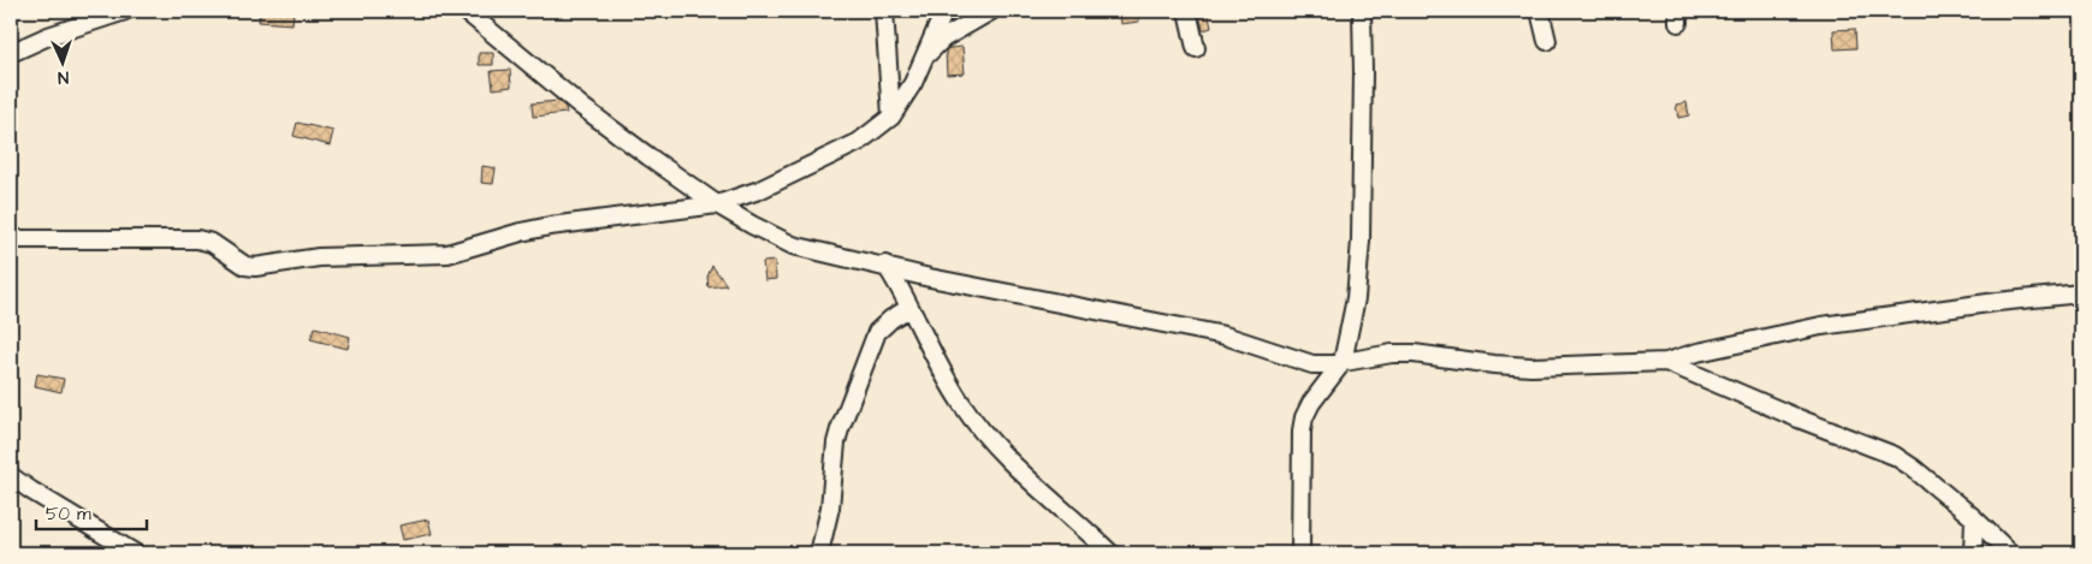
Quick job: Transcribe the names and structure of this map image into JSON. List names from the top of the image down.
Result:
{
  "scale_bar": "50 m",
  "north": "bottom"
}
